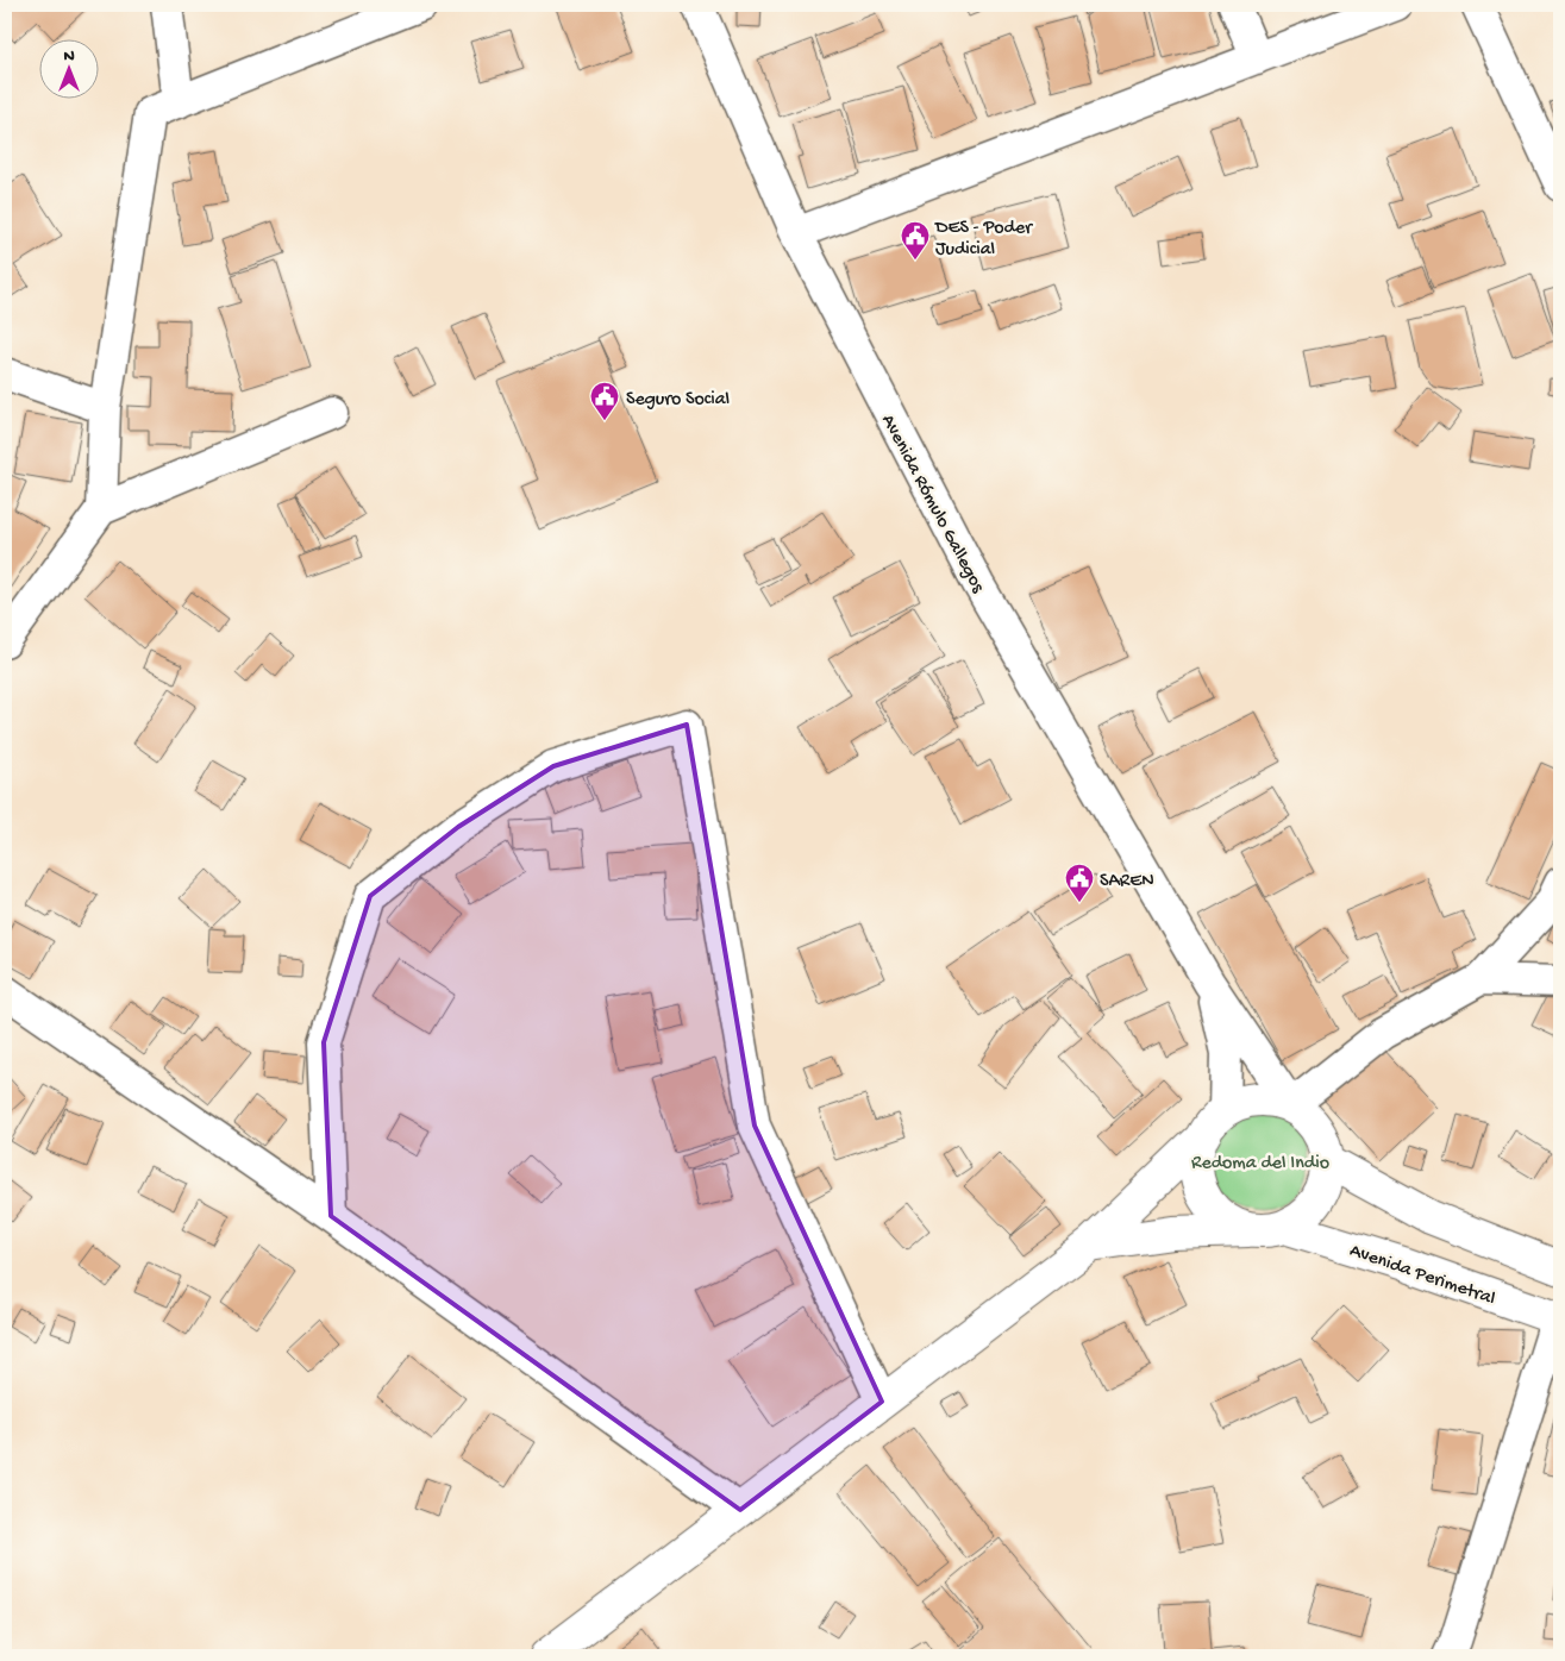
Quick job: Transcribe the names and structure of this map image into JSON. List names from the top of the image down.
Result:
{
  "streets": {
    "main road": ["Avenida Perimetral"],
    "street": ["Avenida Rómulo Gallegos"]
  },
  "crossings": [
    ["Avenida Rómulo Gallegos", "Avenida Perimetral"]
  ],
  "parks": ["Redoma del Indio"],
  "places": {
    "public building": ["DES - Poder Judicial", "Seguro Social", "SAREN"]
  },
  "north": "top"
}
